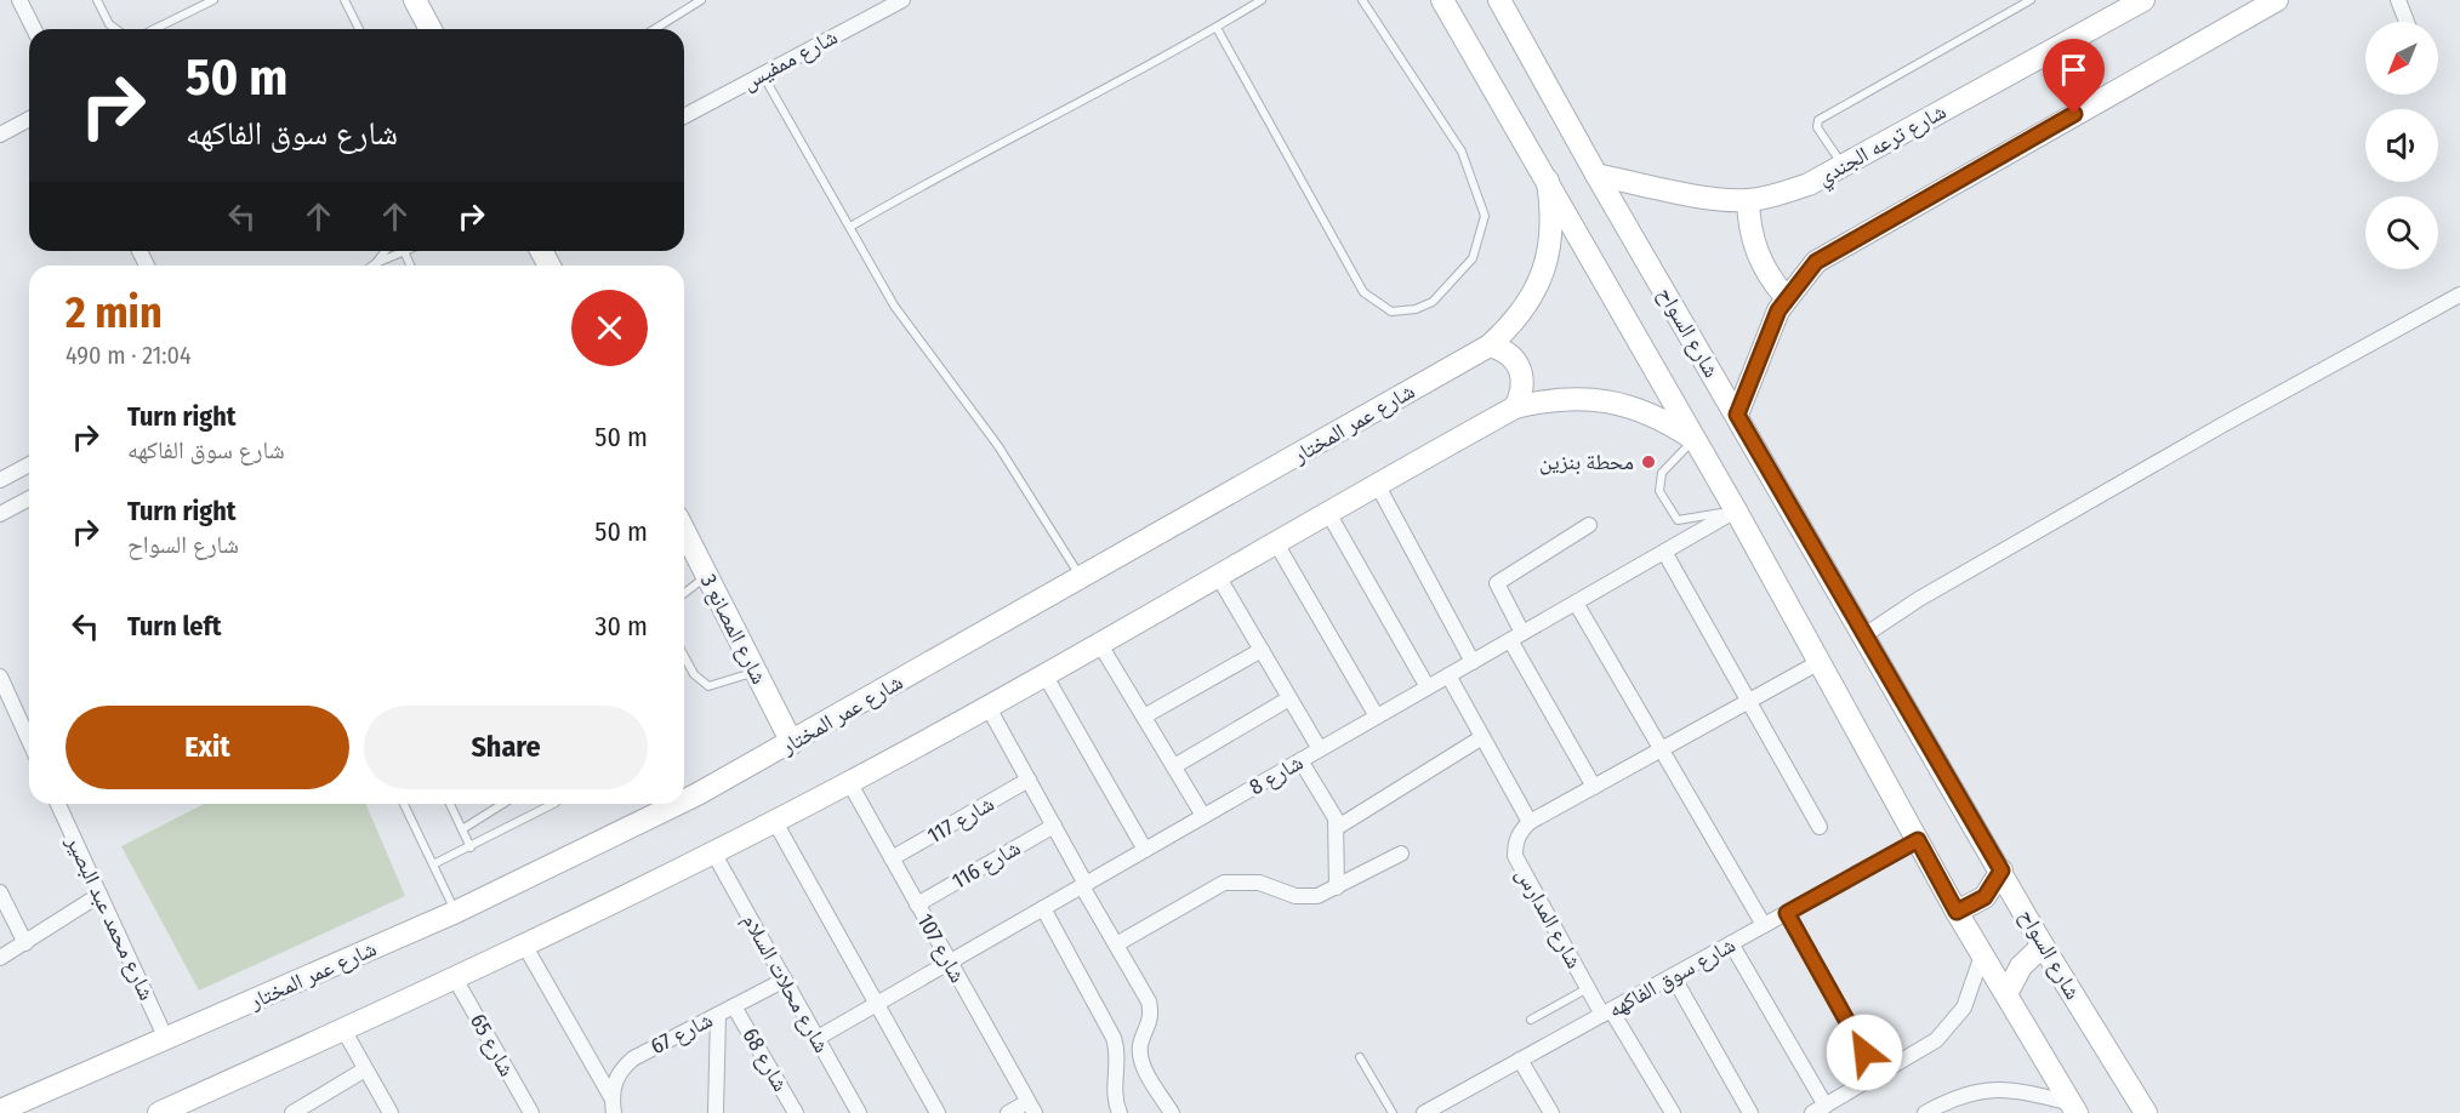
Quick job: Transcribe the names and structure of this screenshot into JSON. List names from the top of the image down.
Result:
{
  "streets": {
    "main road": [
      "شارع ترعه الجندي",
      "شارع السواح",
      "شارع عمر المختار",
      "شارع المصانع 3"
    ],
    "street": [
      "شارع ممفيس",
      "شارع 8",
      "شارع 117",
      "شارع 116",
      "شارع محمد عبد البصير",
      "شارع المدارس",
      "شارع 107",
      "شارع سوق الفاكهه",
      "شارع محلات السلام",
      "شارع 67",
      "شارع 65",
      "شارع 68"
    ]
  },
  "crossings": [
    ["شارع ترعه الجندي", "شارع السواح"],
    ["شارع عمر المختار", "شارع المصانع 3"],
    ["شارع عمر المختار", "شارع محمد عبد البصير"],
    ["شارع 8", "شارع 107"],
    ["شارع 8", "شارع محلات السلام"],
    ["شارع 117", "شارع 107"],
    ["شارع 116", "شارع 107"],
    ["شارع المدارس", "شارع سوق الفاكهه"],
    ["شارع محلات السلام", "شارع 67"],
    ["شارع 67", "شارع 68"]
  ],
  "places": ["محطة بنزين"],
  "north": "bottom left",
  "page": {
    "turn": ["50 m", "شارع سوق الفاكهه"],
    "heading": ["2 min", "490 m · 21:04"],
    "list": [
      {
        "name": "Turn right",
        "note": "شارع سوق الفاكهه",
        "value": "50 m"
      },
      {
        "name": "Turn right",
        "note": "شارع السواح",
        "value": "50 m"
      },
      {
        "name": "Turn left",
        "value": "30 m"
      }
    ],
    "buttons": ["Exit", "Share"]
  }
}
